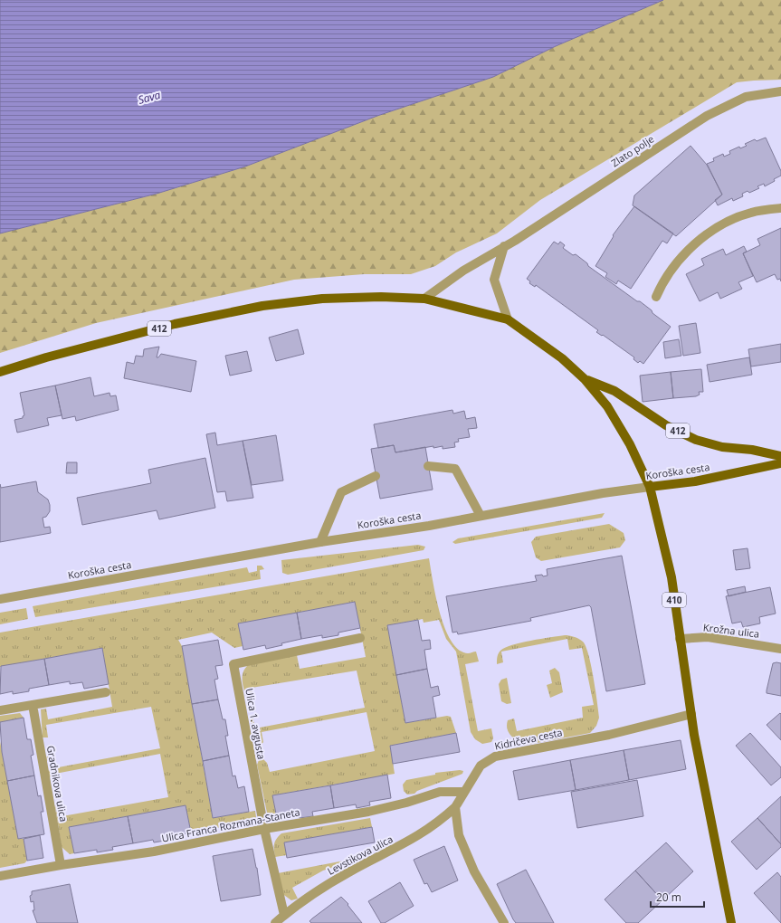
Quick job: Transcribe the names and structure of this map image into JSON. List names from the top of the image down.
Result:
{
  "streets": {
    "main road": ["412", "Koroška cesta", "410"],
    "street": [
      "Zlato polje",
      "Krožna ulica",
      "Ulica 1. avgusta",
      "Kidričeva cesta",
      "Gradnikova ulica",
      "Ulica Franca Rozmana-Staneta",
      "Levstikova ulica"
    ]
  },
  "crossings": [
    ["Zlato polje", "412"],
    ["412", "Koroška cesta"],
    ["412", "410"],
    ["Koroška cesta", "410"],
    ["410", "Krožna ulica"],
    ["410", "Kidričeva cesta"],
    ["Ulica 1. avgusta", "Ulica Franca Rozmana-Staneta"],
    ["Ulica 1. avgusta", "Levstikova ulica"],
    ["Kidričeva cesta", "Ulica Franca Rozmana-Staneta"],
    ["Kidričeva cesta", "Levstikova ulica"],
    ["Gradnikova ulica", "Ulica Franca Rozmana-Staneta"]
  ],
  "water": ["Sava"],
  "scale_bar": "20 m"
}
